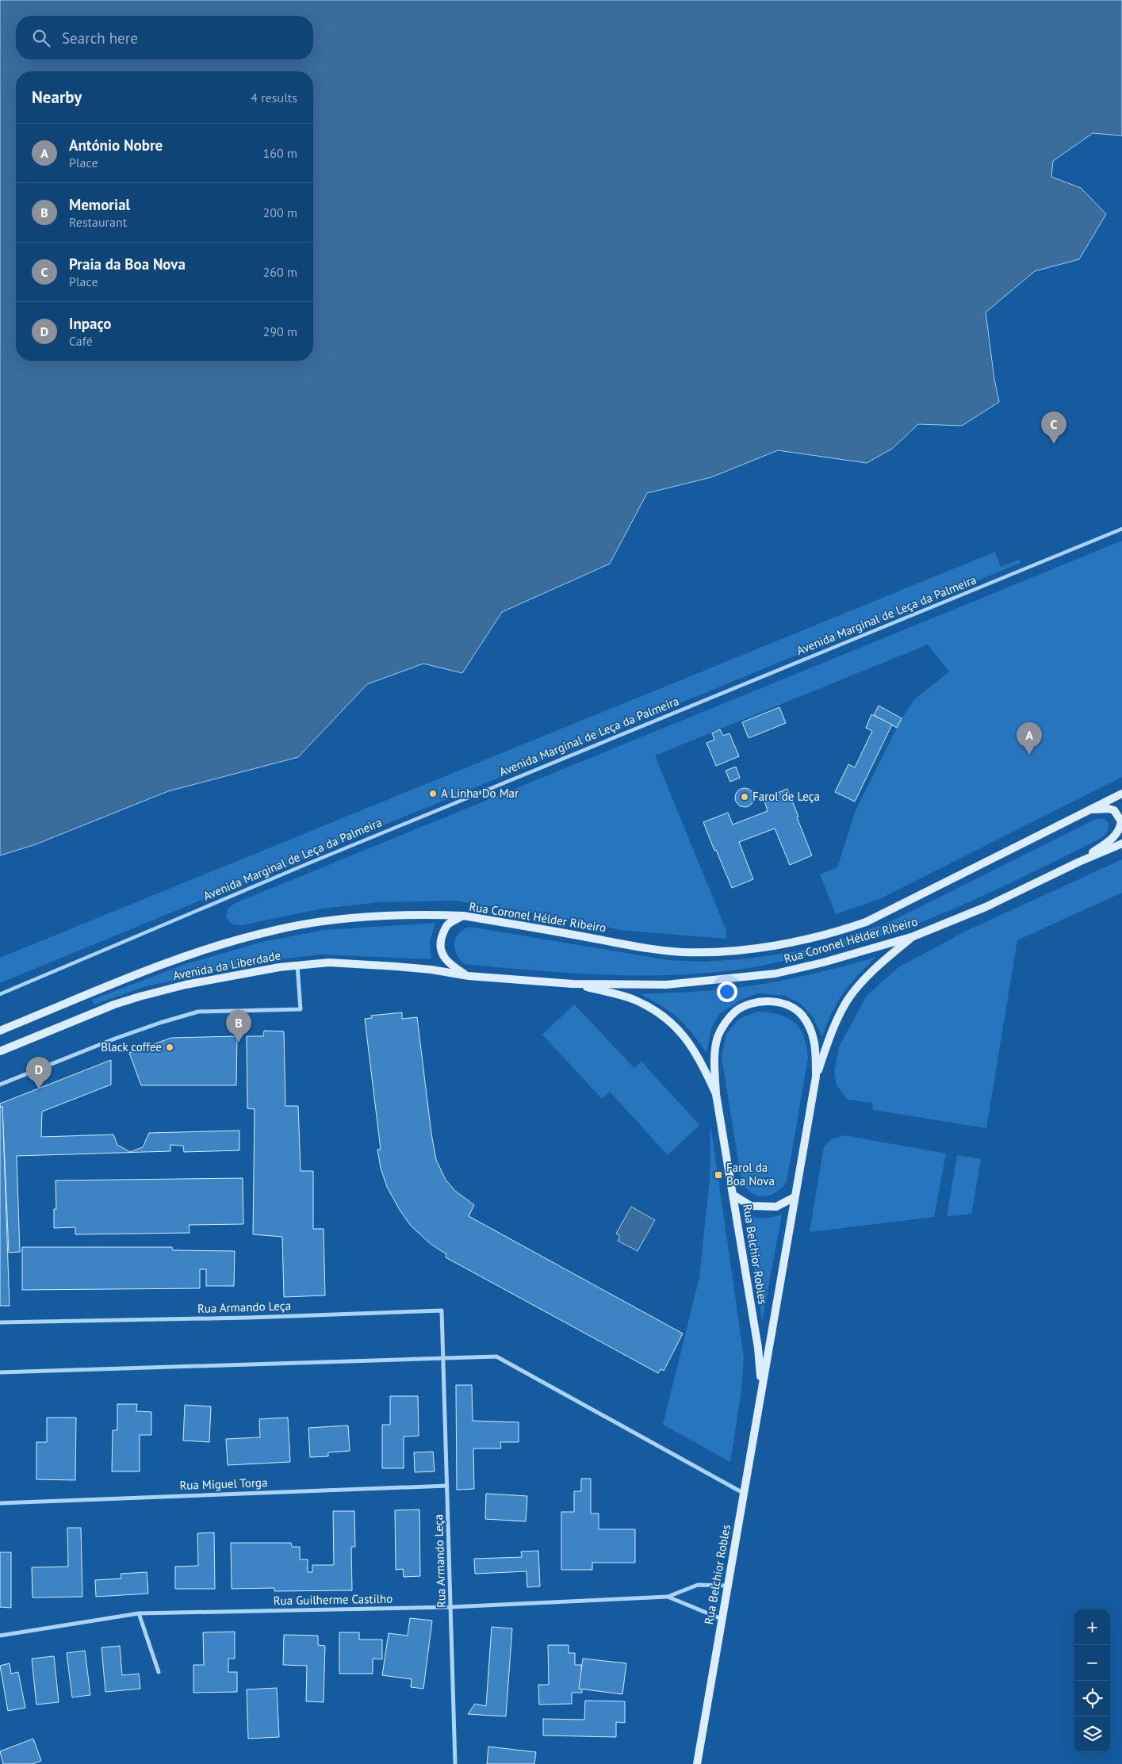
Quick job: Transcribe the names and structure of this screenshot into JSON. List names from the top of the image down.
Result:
{
  "streets": {
    "main road": ["Rua Coronel Hélder Ribeiro", "Avenida da Liberdade", "Rua Belchior Robles"],
    "street": [
      "Avenida Marginal de Leça da Palmeira",
      "Rua Armando Leça",
      "Rua Miguel Torga",
      "Rua Guilherme Castilho"
    ]
  },
  "crossings": [
    ["Rua Coronel Hélder Ribeiro", "Avenida da Liberdade"],
    ["Rua Coronel Hélder Ribeiro", "Rua Belchior Robles"],
    ["Rua Belchior Robles", "Rua Guilherme Castilho"],
    ["Rua Armando Leça", "Rua Miguel Torga"],
    ["Rua Armando Leça", "Rua Guilherme Castilho"]
  ],
  "places": {
    "other": ["A Linha Do Mar", "Farol de Leça", "Black coffee"],
    "transit": ["Farol da Boa Nova"]
  },
  "page": {
    "search": "Search here",
    "heading": ["Nearby", "4 results"],
    "list": [
      {
        "mark": "A",
        "name": "António Nobre",
        "note": "Place",
        "value": "160 m"
      },
      {
        "mark": "B",
        "name": "Memorial",
        "note": "Restaurant",
        "value": "200 m"
      },
      {
        "mark": "C",
        "name": "Praia da Boa Nova",
        "note": "Place",
        "value": "260 m"
      },
      {
        "mark": "D",
        "name": "Inpaço",
        "note": "Café",
        "value": "290 m"
      }
    ],
    "pins": [
      "C",
      "A",
      "B",
      "D"
    ],
    "map_buttons": ["+", "−"]
  }
}
